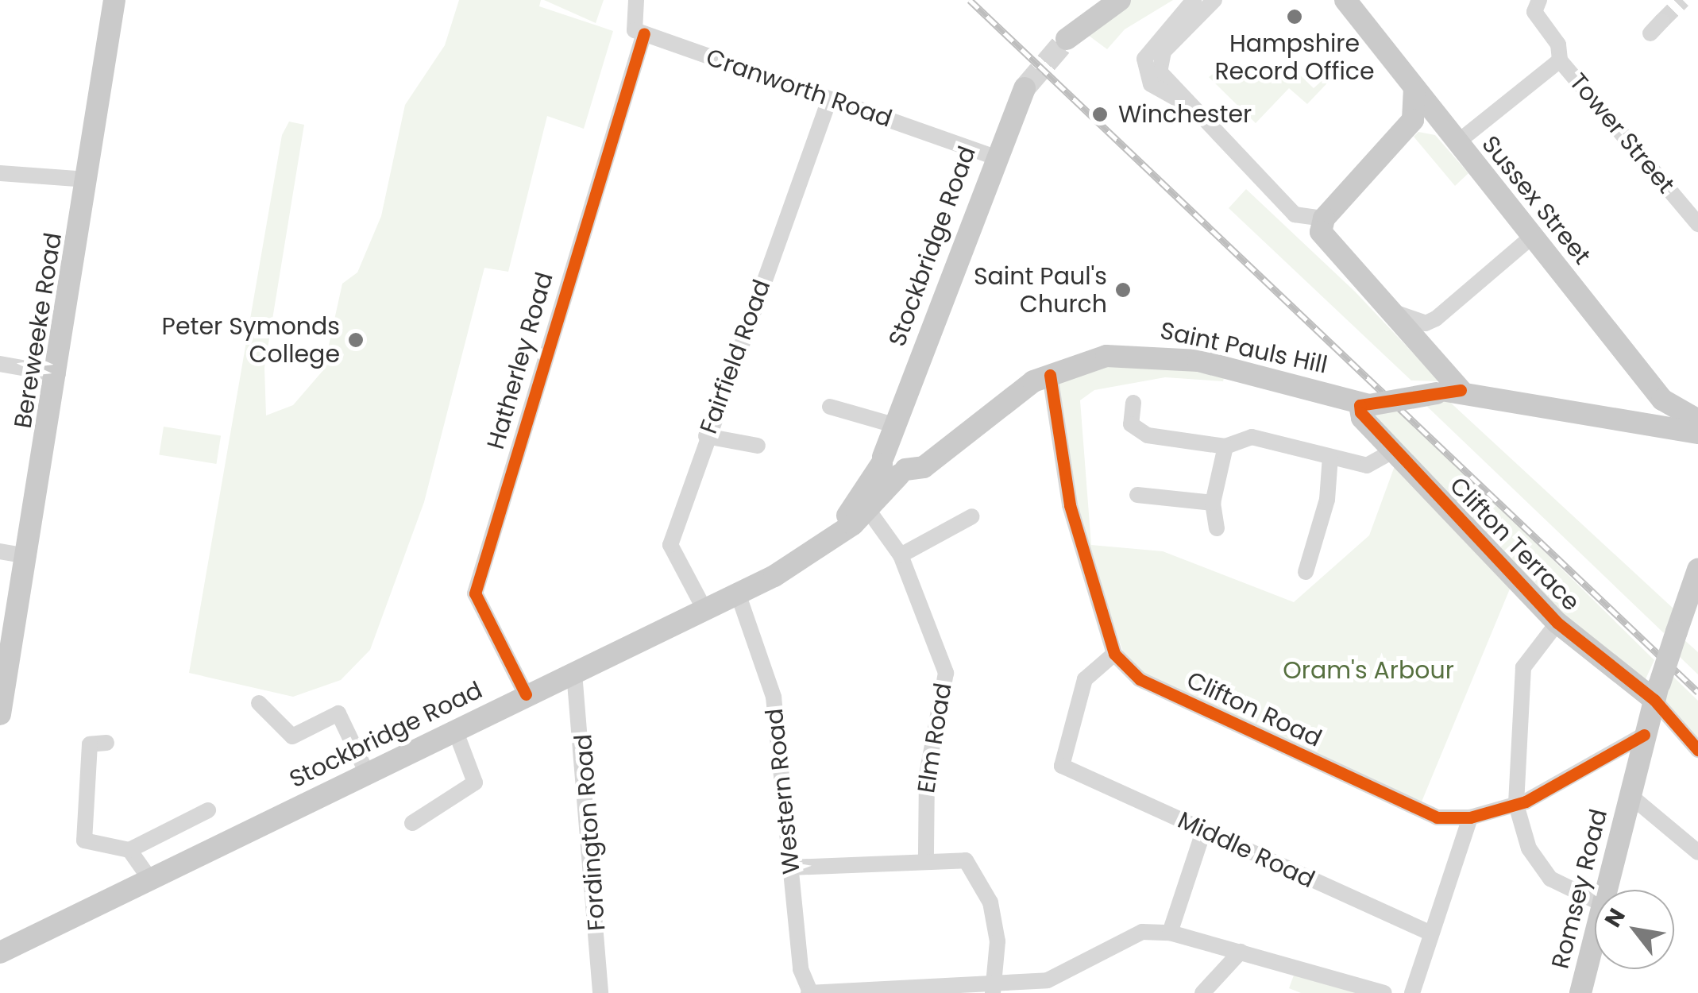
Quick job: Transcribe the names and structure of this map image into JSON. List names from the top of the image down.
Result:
{
  "streets": {
    "main road": [
      "Sussex Street",
      "Stockbridge Road",
      "Bereweeke Road",
      "Saint Pauls Hill",
      "Clifton Terrace",
      "Romsey Road"
    ],
    "street": [
      "Cranworth Road",
      "Tower Street",
      "Fairfield Road",
      "Hatherley Road",
      "Clifton Road",
      "Elm Road",
      "Western Road",
      "Fordington Road",
      "Middle Road"
    ]
  },
  "crossings": [
    ["Cranworth Road", "Stockbridge Road"],
    ["Cranworth Road", "Fairfield Road"],
    ["Cranworth Road", "Hatherley Road"],
    ["Stockbridge Road", "Saint Pauls Hill"],
    ["Stockbridge Road", "Fairfield Road"],
    ["Stockbridge Road", "Hatherley Road"],
    ["Stockbridge Road", "Elm Road"],
    ["Stockbridge Road", "Western Road"],
    ["Stockbridge Road", "Fordington Road"],
    ["Saint Pauls Hill", "Clifton Terrace"],
    ["Clifton Terrace", "Romsey Road"],
    ["Clifton Road", "Middle Road"],
    ["Clifton Road", "Romsey Road"]
  ],
  "parks": ["Oram's Arbour"],
  "places": [
    "Hampshire Record Office",
    "Winchester",
    "Saint Paul's Church",
    "Peter Symonds College"
  ],
  "north": "top left"
}
